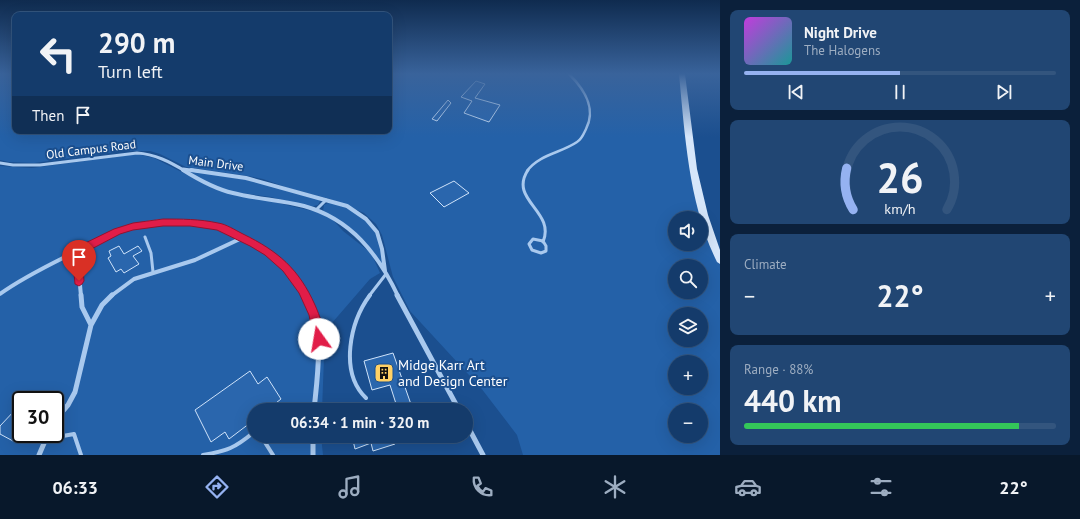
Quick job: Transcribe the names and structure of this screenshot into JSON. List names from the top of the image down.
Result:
{
  "streets": {
    "street": ["Old Campus Road", "Main Drive"]
  },
  "crossings": [
    ["Old Campus Road", "Main Drive"]
  ],
  "places": {
    "building": ["Midge Karr Art and Design Center"]
  },
  "page": {
    "turn": ["290 m", "Turn left"],
    "song": ["Night Drive", "The Halogens"],
    "then": "Then",
    "map_buttons": ["+", "−"],
    "tile": [
      "Climate",
      ["Range · 88%", "440 km"]
    ],
    "heat": ["−", "22°", "+"],
    "limit": "30",
    "trip": "06:34 · 1 min · 320 m",
    "tabs": ["06:33", "22°"],
    "gauge": ["26", "km/h"]
  }
}
